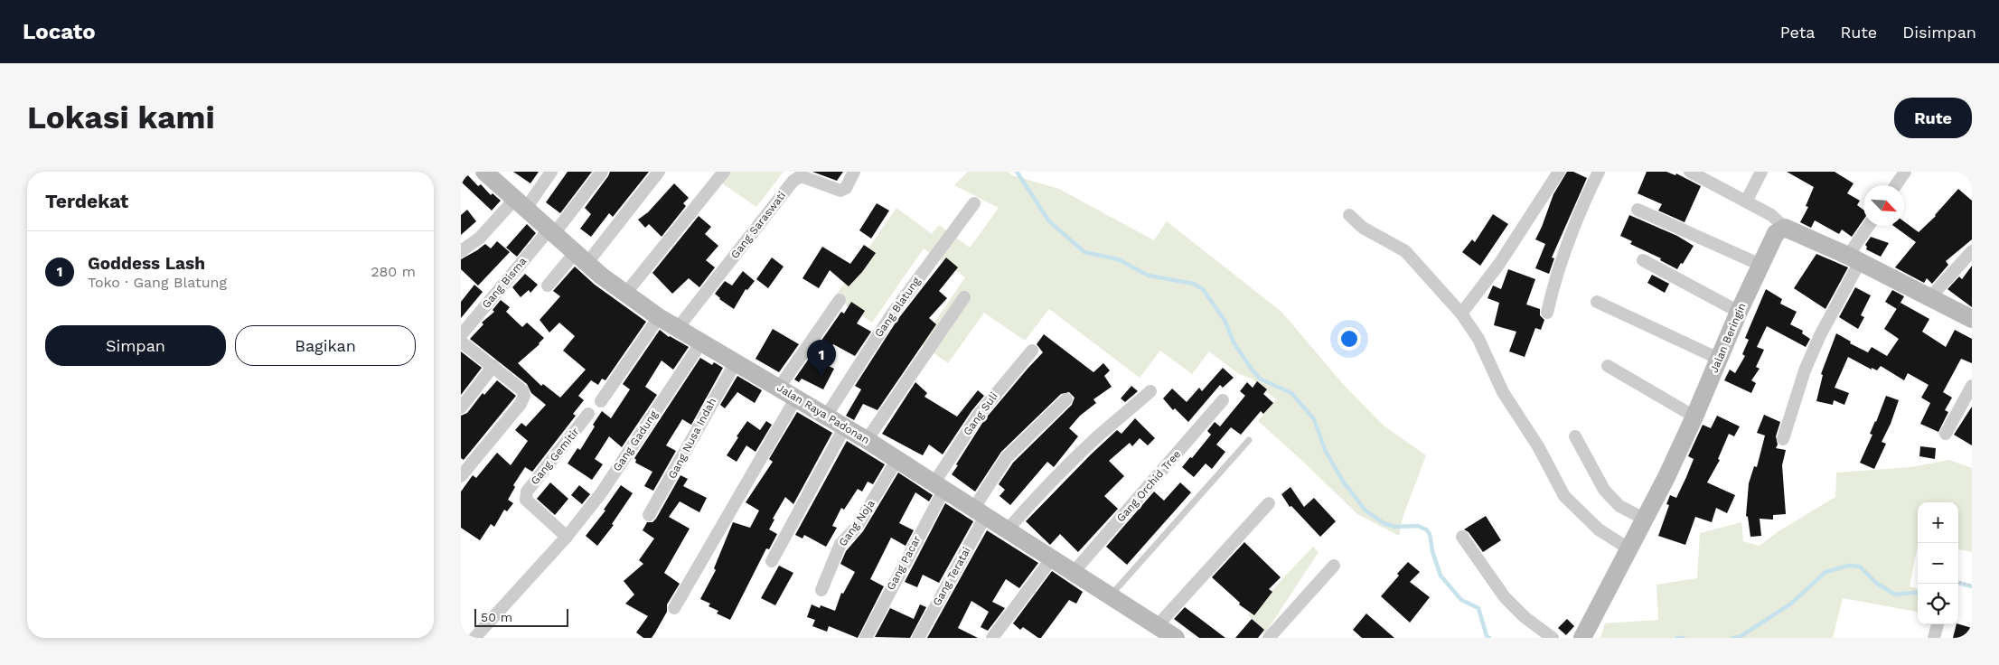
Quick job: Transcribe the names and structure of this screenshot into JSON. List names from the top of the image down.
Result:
{
  "streets": {
    "main road": ["Jalan Beringin", "Jalan Raya Padonan"],
    "street": [
      "Gang Saraswati",
      "Gang Bisma",
      "Gang Blatung",
      "Gang Suli",
      "Gang Nusa Indah",
      "Gang Gadung",
      "Gang Gemitir",
      "Gang Orchid Tree",
      "Gang Noja",
      "Gang Pacar",
      "Gang Teratai"
    ]
  },
  "crossings": [
    ["Gang Saraswati", "Jalan Raya Padonan"],
    ["Gang Bisma", "Jalan Raya Padonan"],
    ["Gang Blatung", "Jalan Raya Padonan"],
    ["Jalan Raya Padonan", "Gang Suli"],
    ["Jalan Raya Padonan", "Gang Nusa Indah"],
    ["Jalan Raya Padonan", "Gang Gadung"],
    ["Jalan Raya Padonan", "Gang Orchid Tree"],
    ["Jalan Raya Padonan", "Gang Noja"],
    ["Jalan Raya Padonan", "Gang Pacar"],
    ["Jalan Raya Padonan", "Gang Teratai"],
    ["Gang Suli", "Gang Pacar"],
    ["Gang Gadung", "Gang Gemitir"]
  ],
  "scale_bar": "50 m",
  "north": "bottom right",
  "page": {
    "header": "Locato",
    "nav": ["Peta", "Rute", "Disimpan"],
    "buttons": [
      "Rute",
      ["Simpan", "Bagikan"]
    ],
    "title": "Lokasi kami",
    "heading": "Terdekat",
    "list": [
      {
        "mark": "1",
        "name": "Goddess Lash",
        "note": "Toko · Gang Blatung",
        "value": "280 m"
      }
    ],
    "pins": "1",
    "map_buttons": ["+", "−"],
    "scale": "50 m"
  }
}
